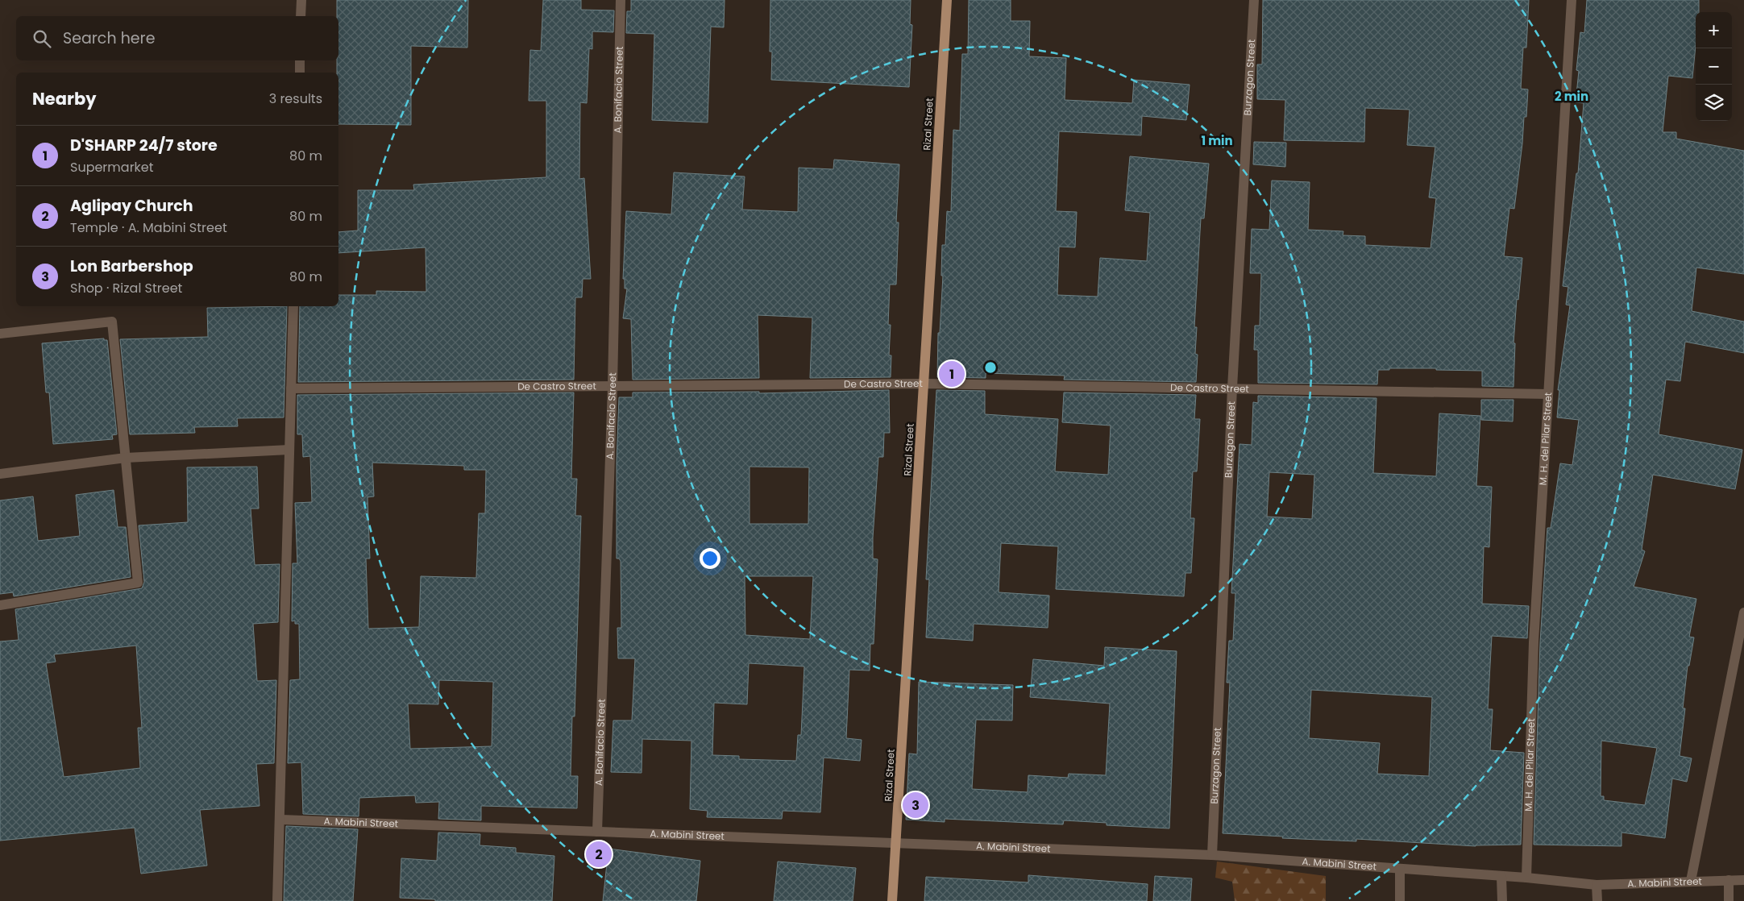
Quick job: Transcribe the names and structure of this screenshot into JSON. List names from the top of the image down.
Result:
{
  "streets": {
    "main road": ["Rizal Street"],
    "street": [
      "Burzagon Street",
      "A. Bonifacio Street",
      "De Castro Street",
      "M. H. del Pilar Street",
      "A. Mabini Street"
    ]
  },
  "crossings": [
    ["Burzagon Street", "De Castro Street"],
    ["Burzagon Street", "A. Mabini Street"],
    ["A. Bonifacio Street", "De Castro Street"],
    ["A. Bonifacio Street", "A. Mabini Street"],
    ["Rizal Street", "De Castro Street"],
    ["Rizal Street", "A. Mabini Street"],
    ["De Castro Street", "M. H. del Pilar Street"],
    ["M. H. del Pilar Street", "A. Mabini Street"]
  ],
  "page": {
    "map_buttons": ["+", "−"],
    "search": "Search here",
    "heading": ["Nearby", "3 results"],
    "list": [
      {
        "mark": "1",
        "name": "D'SHARP 24/7 store",
        "note": "Supermarket",
        "value": "80 m"
      },
      {
        "mark": "2",
        "name": "Aglipay Church",
        "note": "Temple · A. Mabini Street",
        "value": "80 m"
      },
      {
        "mark": "3",
        "name": "Lon Barbershop",
        "note": "Shop · Rizal Street",
        "value": "80 m"
      }
    ],
    "pins": ["1", "3", "2"]
  },
  "rings": ["2 min", "1 min"]
}
